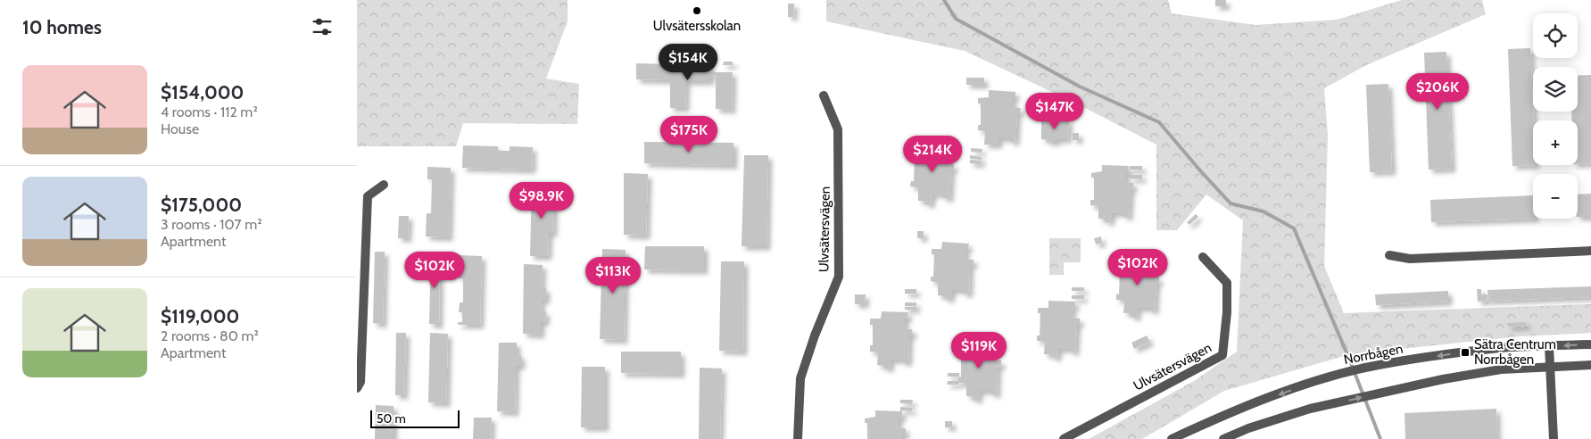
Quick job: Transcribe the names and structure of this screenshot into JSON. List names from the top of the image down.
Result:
{
  "streets": {
    "street": ["Ulvsätersvägen", "Norrbågen"]
  },
  "places": {
    "other": ["Ulvsätersskolan"],
    "transit": ["Sätra Centrum Norrbågen"]
  },
  "scale_bar": "50 m",
  "page": {
    "heading": "10 homes",
    "map_buttons": ["+", "−"],
    "price": [
      "$154K",
      "$206K",
      "$147K",
      "$175K",
      "$214K",
      "$98.9K",
      "$102K",
      "$102K",
      "$113K",
      "$119K"
    ],
    "list": [
      {
        "name": "$154,000",
        "note": "4 rooms · 112 m² · House"
      },
      {
        "name": "$175,000",
        "note": "3 rooms · 107 m² · Apartment"
      },
      {
        "name": "$119,000",
        "note": "2 rooms · 80 m² · Apartment"
      }
    ],
    "scale": "50 m"
  }
}
